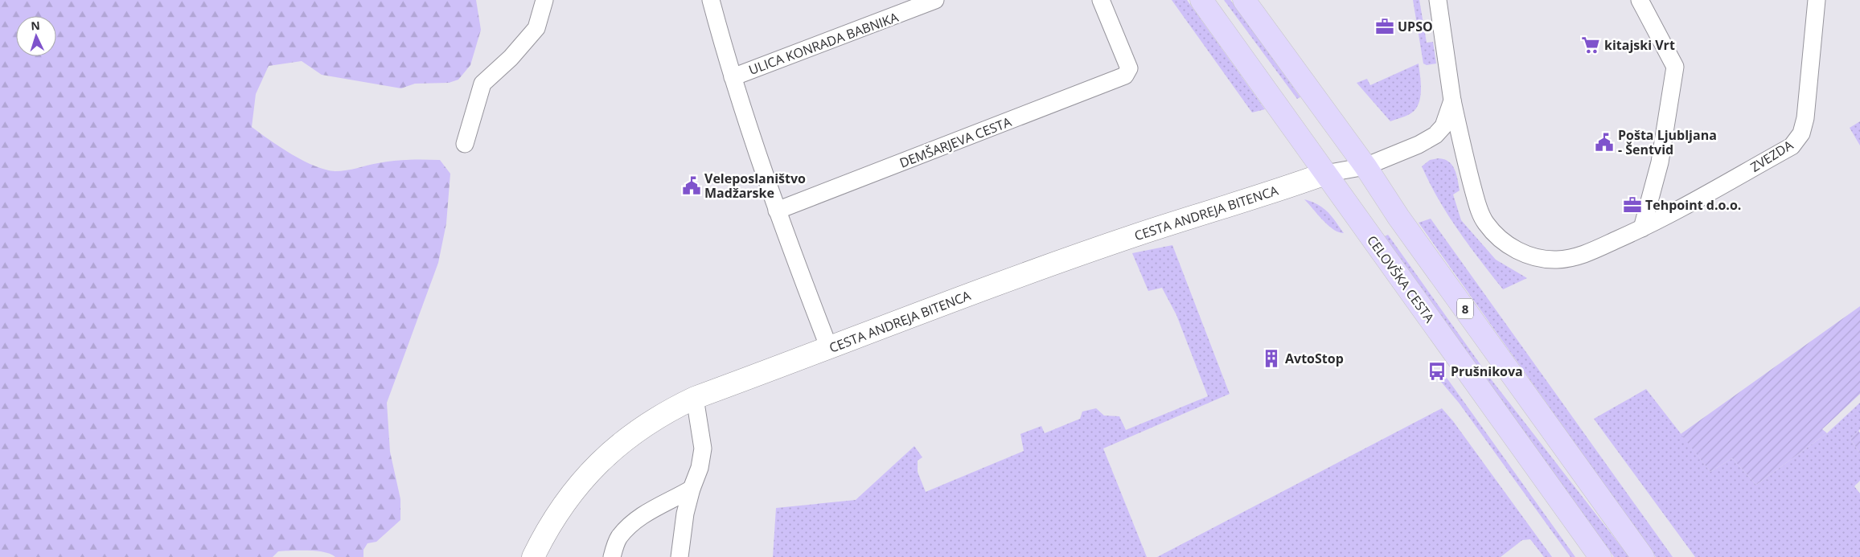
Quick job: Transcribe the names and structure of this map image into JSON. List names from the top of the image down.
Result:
{
  "streets": {
    "main road": ["CELOVŠKA CESTA", "8"],
    "street": [
      "ULICA KONRADA BABNIKA",
      "DEMŠARJEVA CESTA",
      "ZVEZDA",
      "CESTA ANDREJA BITENCA"
    ]
  },
  "crossings": [
    ["ULICA KONRADA BABNIKA", "DEMŠARJEVA CESTA"],
    ["ULICA KONRADA BABNIKA", "CESTA ANDREJA BITENCA"],
    ["CESTA ANDREJA BITENCA", "CELOVŠKA CESTA"]
  ],
  "places": {
    "office": ["UPSO", "Tehpoint d.o.o."],
    "supermarket": ["kitajski Vrt"],
    "public building": ["Pošta Ljubljana - Šentvid", "Veleposlaništvo Madžarske"],
    "building": ["AvtoStop"],
    "bus stop": ["Prušnikova"]
  },
  "north": "top"
}
